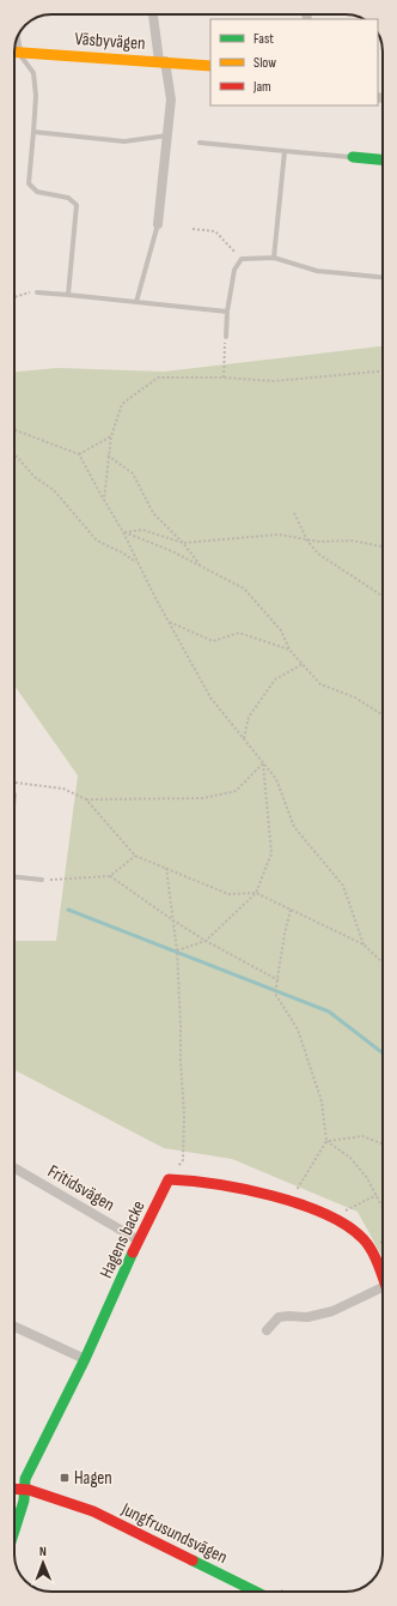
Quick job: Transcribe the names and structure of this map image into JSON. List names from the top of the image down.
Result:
{
  "streets": {
    "street": [
      "Väsbyvägen",
      "Fritidsvägen",
      "Hagens backe",
      "Jungfrusundsvägen"
    ]
  },
  "crossings": [
    ["Fritidsvägen", "Hagens backe"],
    ["Hagens backe", "Jungfrusundsvägen"]
  ],
  "places": {
    "transit": ["Hagen"]
  },
  "legend": ["Fast", "Slow", "Jam"],
  "north": "top"
}
